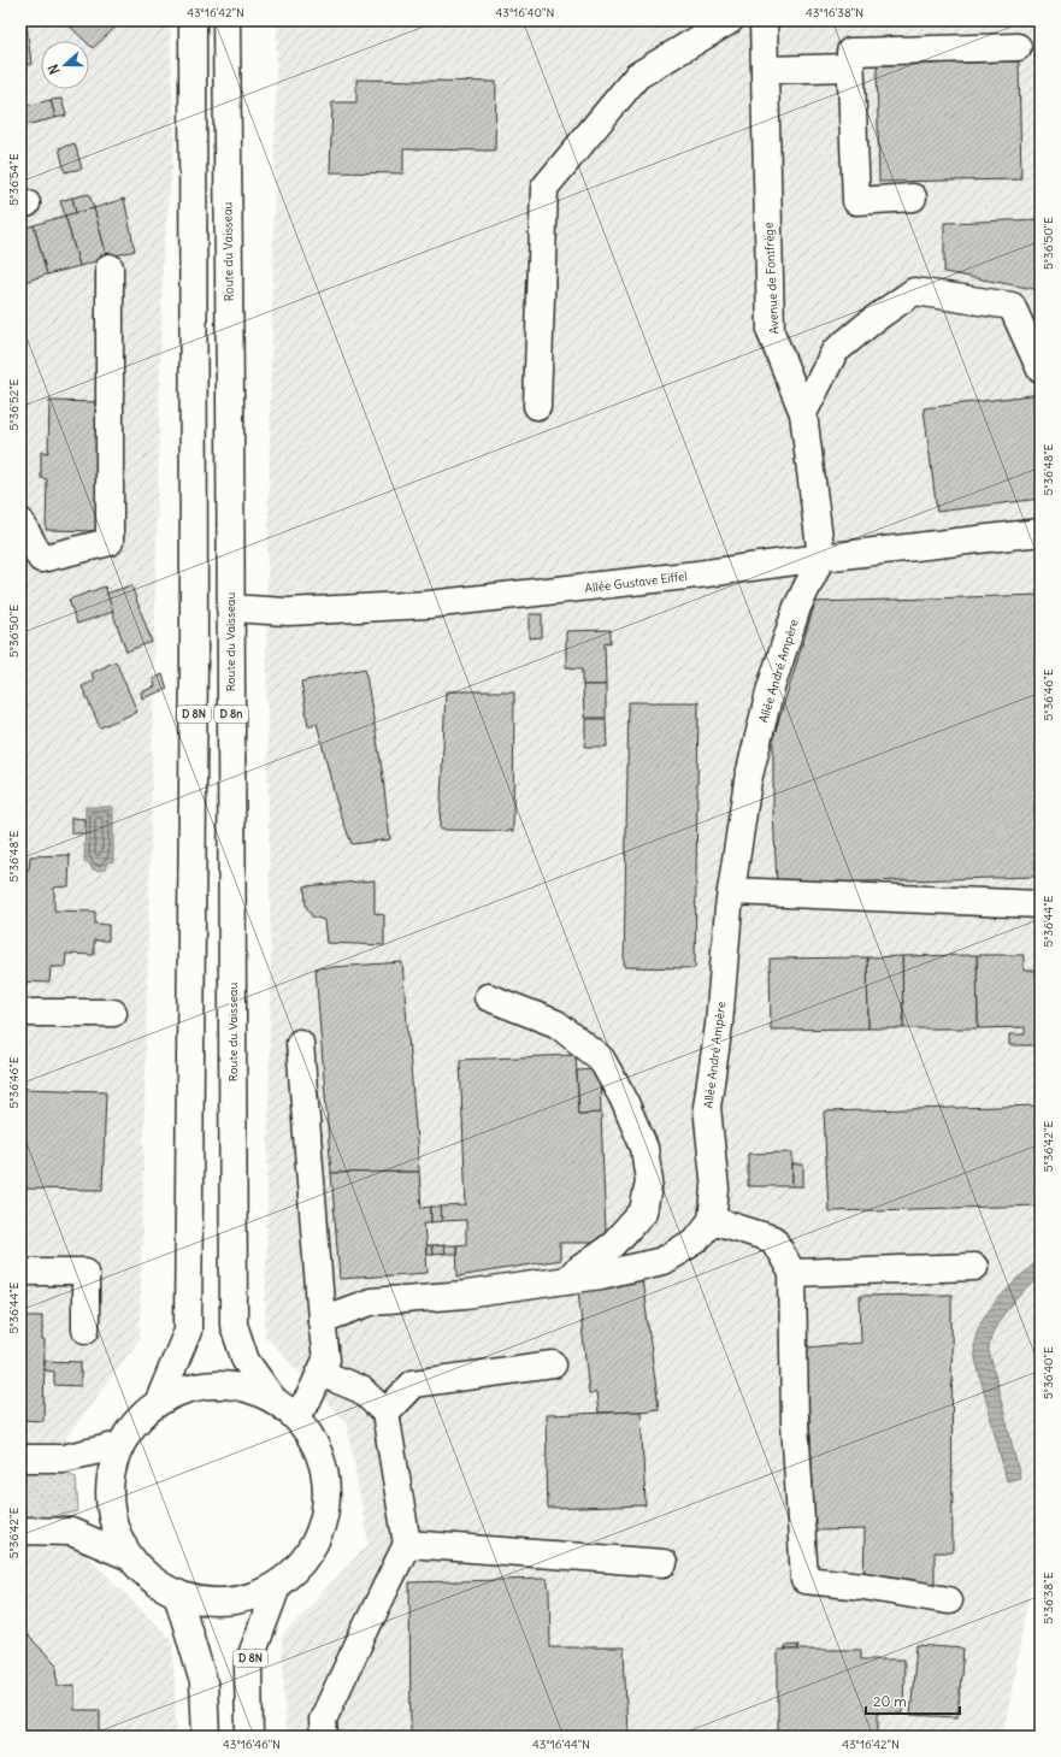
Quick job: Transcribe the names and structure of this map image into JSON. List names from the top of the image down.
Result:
{
  "streets": {
    "main road": [
      "Route du Vaisseau",
      "Avenue de Fontfrège",
      "Allée Gustave Eiffel",
      "Allée André Ampère",
      "D 8N",
      "D 8n"
    ]
  },
  "crossings": [
    ["Route du Vaisseau", "Allée Gustave Eiffel"],
    ["Avenue de Fontfrège", "Allée Gustave Eiffel"],
    ["Avenue de Fontfrège", "Allée André Ampère"],
    ["Allée Gustave Eiffel", "Allée André Ampère"]
  ],
  "scale_bar": "20 m",
  "north": "left",
  "coordinates": [
    "43°16'42\"N",
    "43°16'40\"N",
    "43°16'38\"N",
    "5°36'54\"E",
    "5°36'50\"E",
    "5°36'52\"E",
    "5°36'48\"E",
    "5°36'46\"E",
    "5°36'44\"E",
    "5°36'42\"E",
    "5°36'40\"E",
    "5°36'38\"E",
    "43°16'46\"N",
    "43°16'44\"N"
  ]
}
